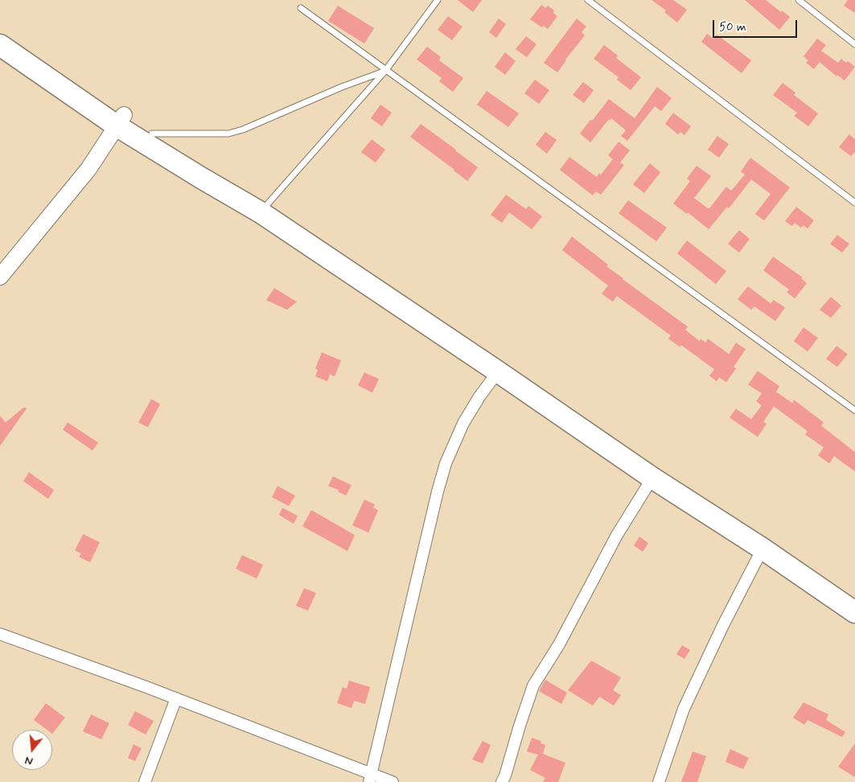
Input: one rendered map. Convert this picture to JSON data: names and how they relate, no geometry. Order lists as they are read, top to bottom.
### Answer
{
  "scale_bar": "50 m",
  "north": "bottom"
}
